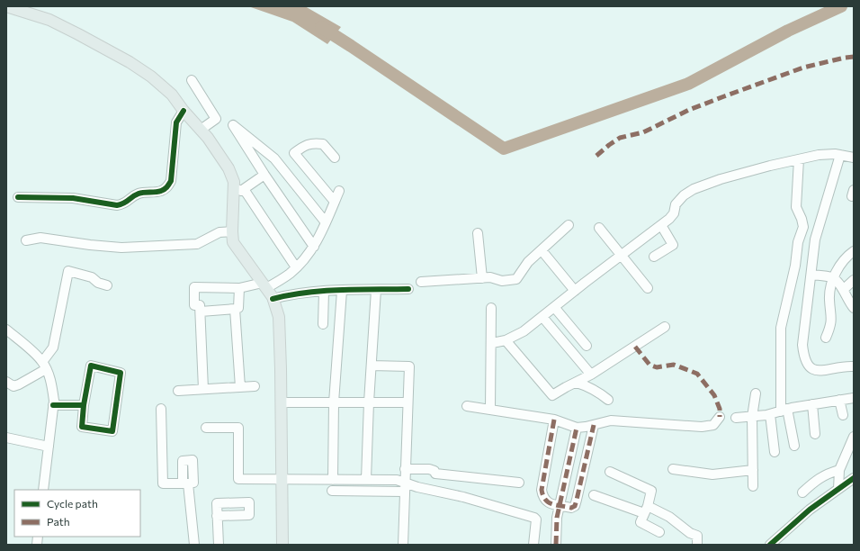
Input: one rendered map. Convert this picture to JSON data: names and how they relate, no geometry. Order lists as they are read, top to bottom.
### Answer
{
  "legend": ["Cycle path", "Path"]
}
